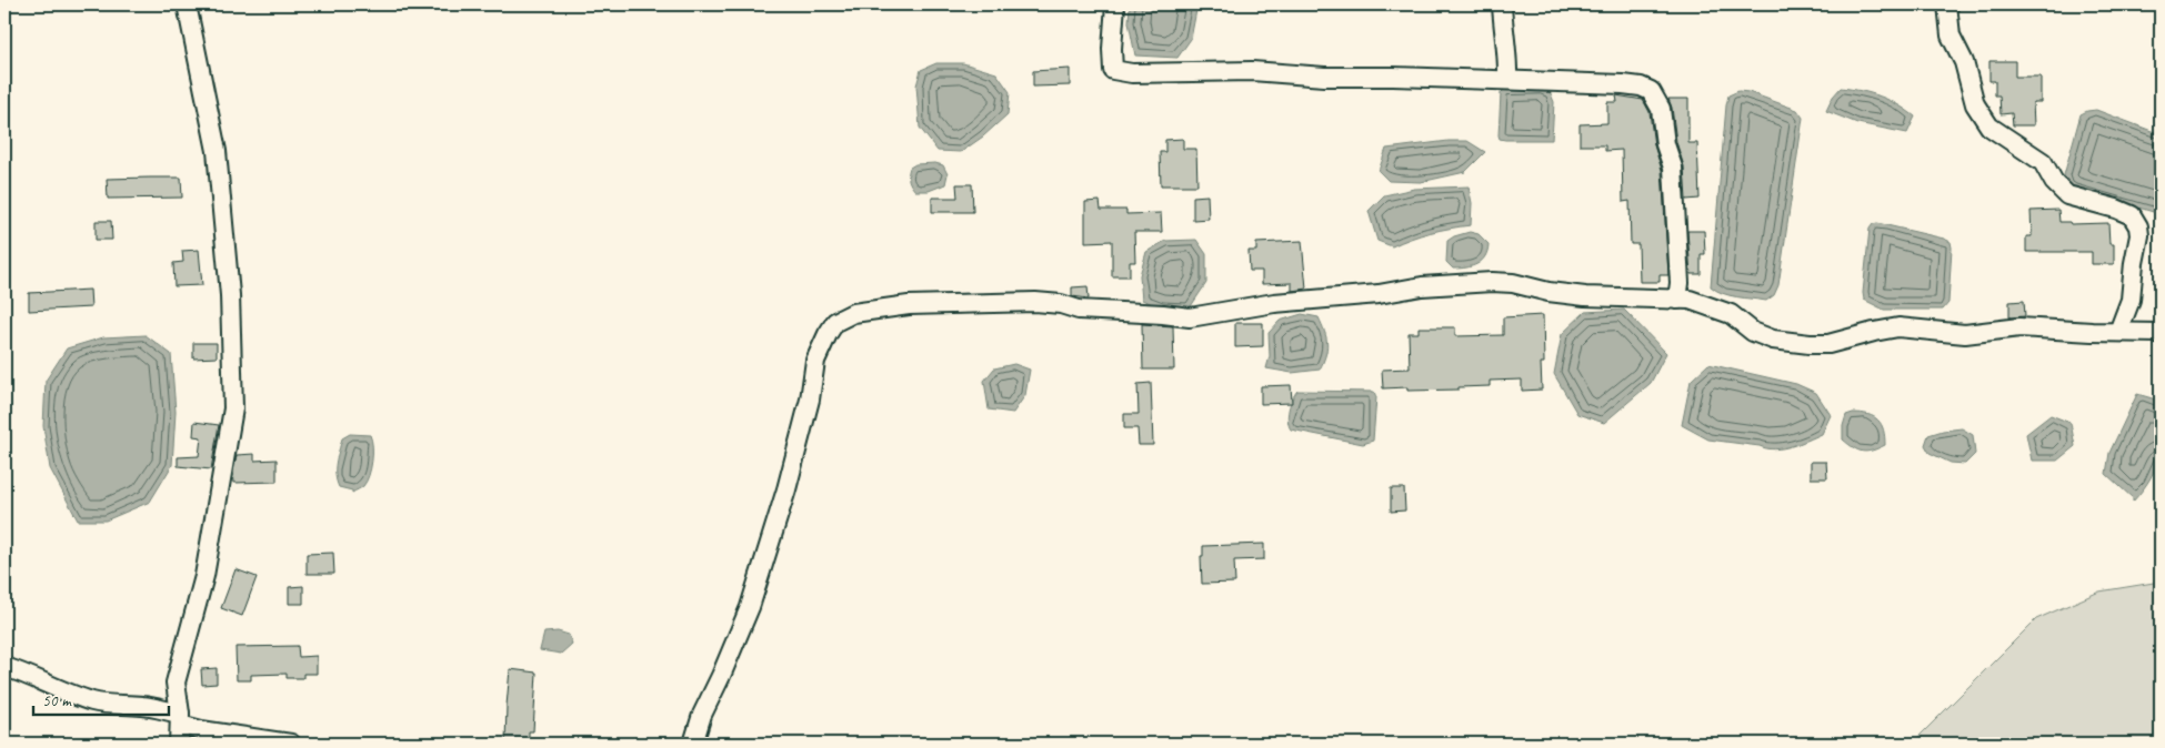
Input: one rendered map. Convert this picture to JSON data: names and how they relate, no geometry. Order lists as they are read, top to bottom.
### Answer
{
  "scale_bar": "50 m"
}
